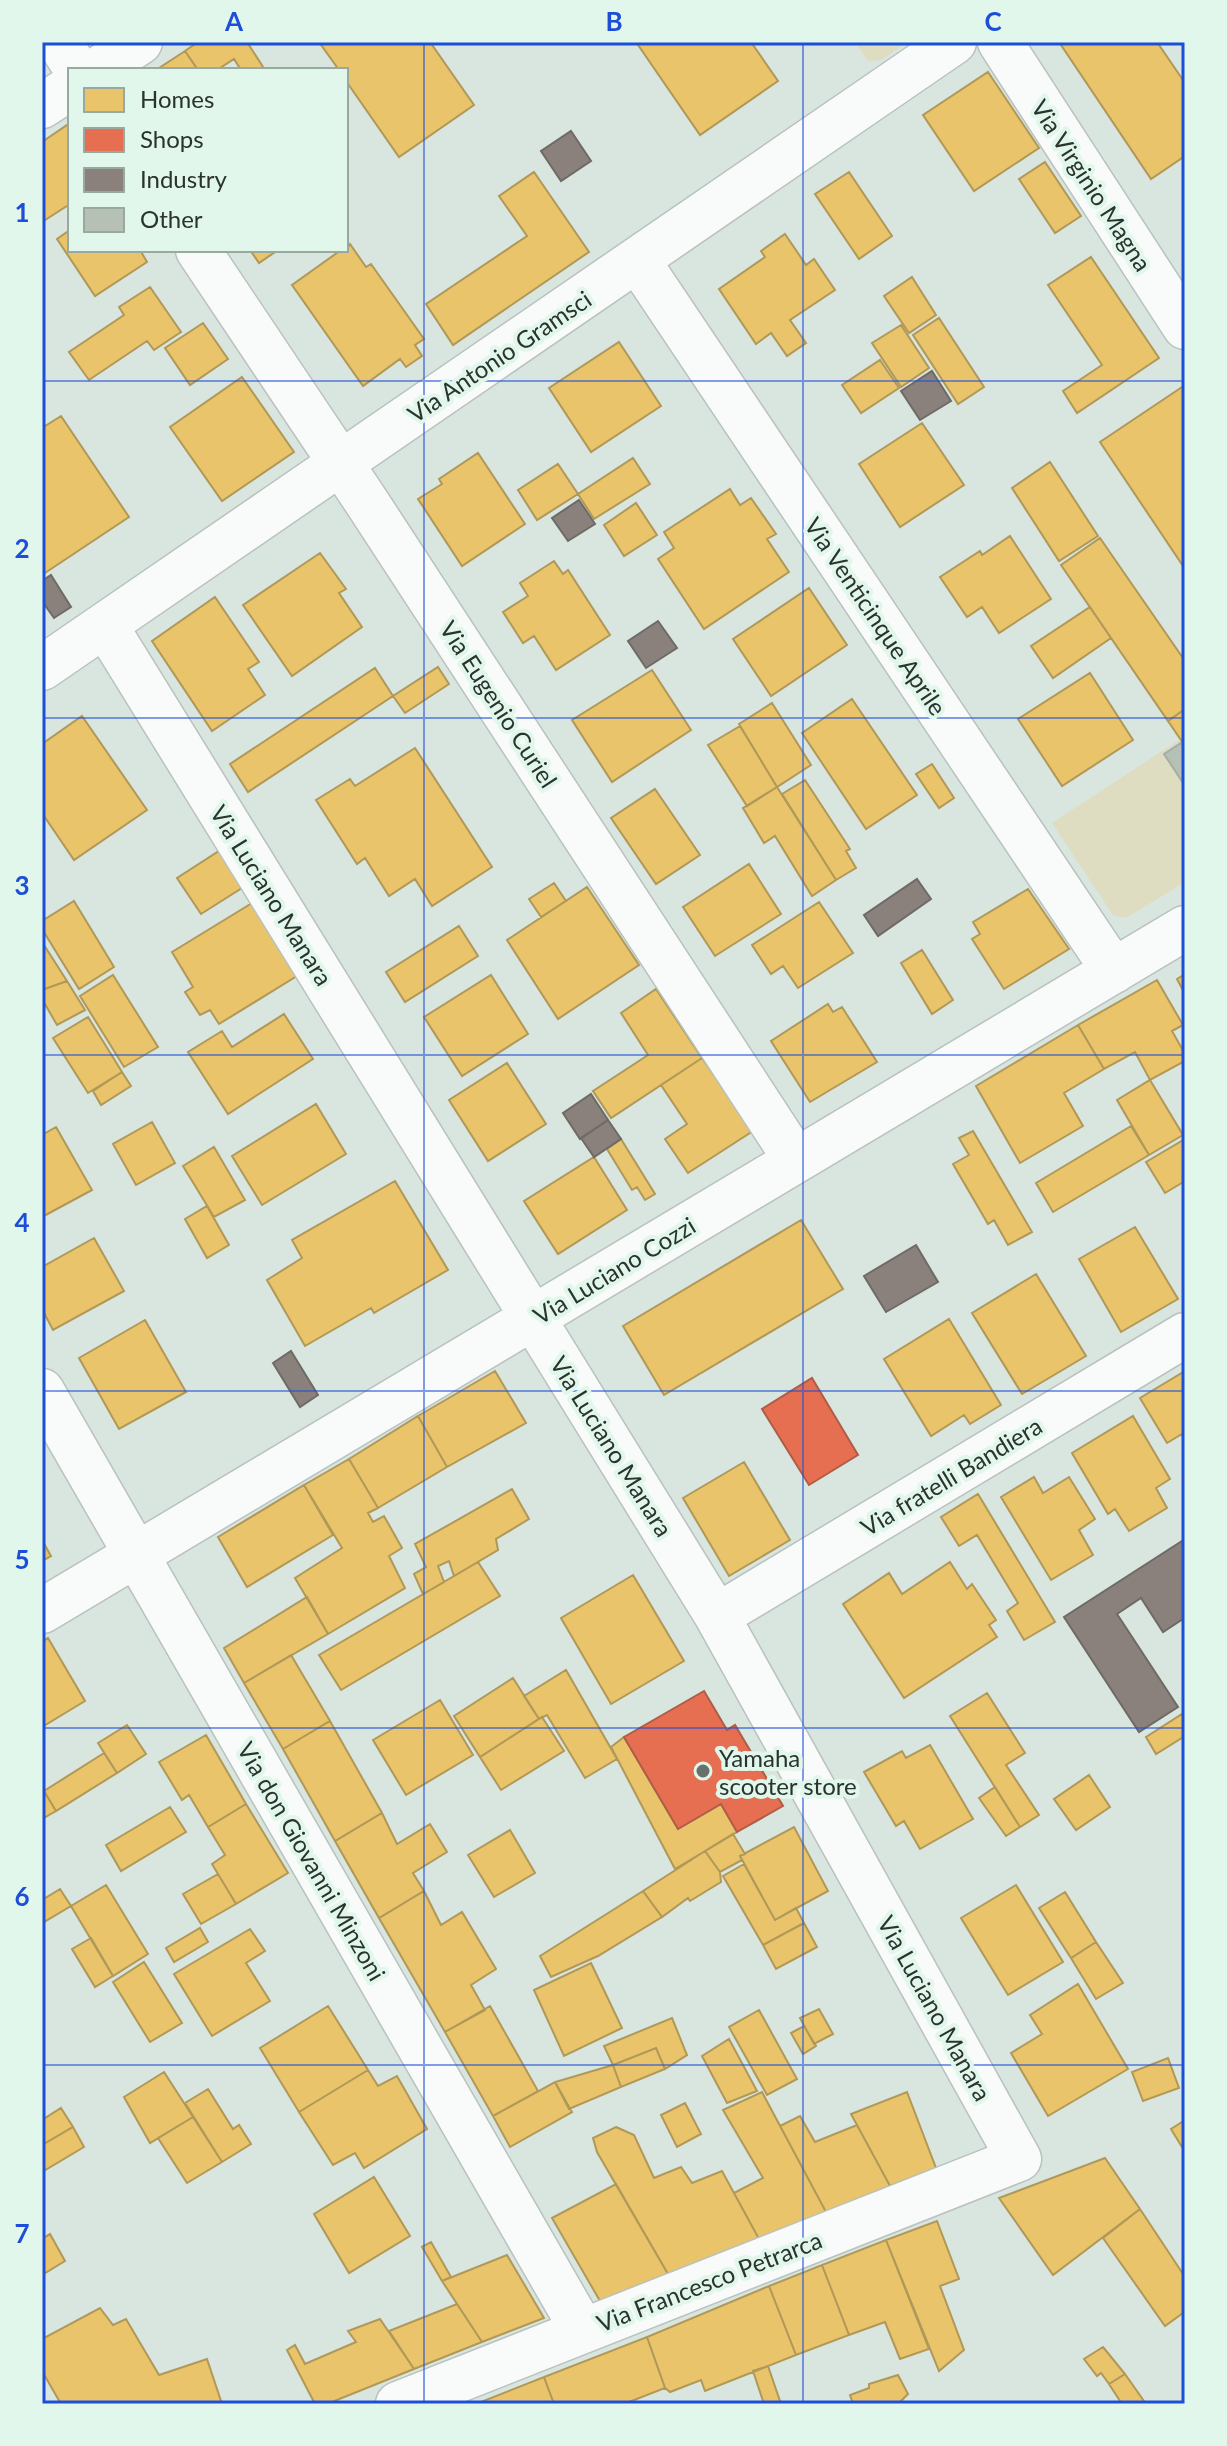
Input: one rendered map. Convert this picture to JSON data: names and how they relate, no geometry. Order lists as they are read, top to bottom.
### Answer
{
  "streets": {
    "street": [
      "Via Virginio Magna",
      "Via Antonio Gramsci",
      "Via Venticinque Aprile",
      "Via Eugenio Curiel",
      "Via Luciano Manara",
      "Via Luciano Cozzi",
      "Via fratelli Bandiera",
      "Via don Giovanni Minzoni",
      "Via Francesco Petrarca"
    ]
  },
  "crossings": [
    ["Via Antonio Gramsci", "Via Venticinque Aprile"],
    ["Via Antonio Gramsci", "Via Eugenio Curiel"],
    ["Via Antonio Gramsci", "Via Luciano Manara"],
    ["Via Venticinque Aprile", "Via Luciano Cozzi"],
    ["Via Eugenio Curiel", "Via Luciano Cozzi"],
    ["Via Luciano Manara", "Via Luciano Cozzi"],
    ["Via Luciano Manara", "Via fratelli Bandiera"],
    ["Via Luciano Manara", "Via Francesco Petrarca"],
    ["Via Luciano Cozzi", "Via don Giovanni Minzoni"],
    ["Via don Giovanni Minzoni", "Via Francesco Petrarca"]
  ],
  "places": ["Yamaha scooter store"],
  "legend": [
    "Homes",
    "Shops",
    "Industry",
    "Other"
  ],
  "grid": {
    "columns": ["A", "B", "C"],
    "rows": [
      "1",
      "2",
      "3",
      "4",
      "5",
      "6",
      "7"
    ]
  }
}
